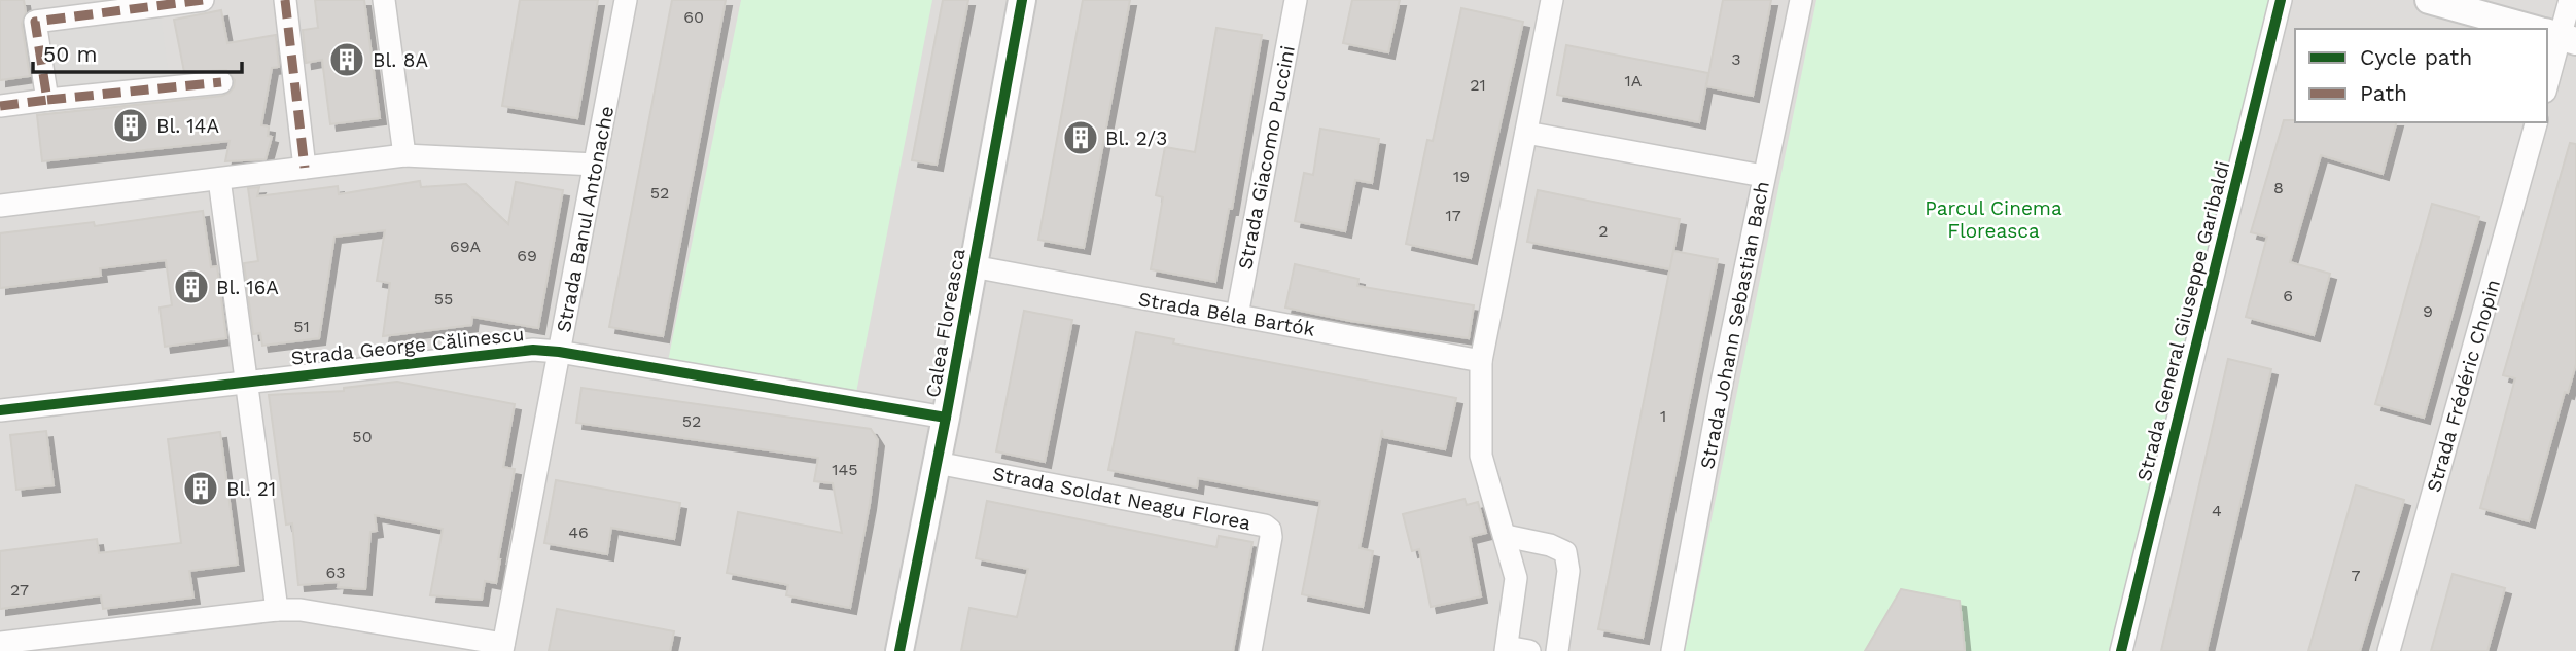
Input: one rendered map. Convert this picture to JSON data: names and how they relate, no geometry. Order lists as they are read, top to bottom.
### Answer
{
  "streets": {
    "street": [
      "Strada Giacomo Puccini",
      "Strada Banul Antonache",
      "Strada Béla Bartók",
      "Strada General Giuseppe Garibaldi",
      "Calea Floreasca",
      "Strada Johann Sebastian Bach",
      "Strada George Călinescu",
      "Strada Frédéric Chopin",
      "Strada Soldat Neagu Florea"
    ]
  },
  "crossings": [
    ["Strada Giacomo Puccini", "Strada Béla Bartók"],
    ["Strada Banul Antonache", "Strada George Călinescu"],
    ["Strada Béla Bartók", "Calea Floreasca"],
    ["Calea Floreasca", "Strada George Călinescu"],
    ["Calea Floreasca", "Strada Soldat Neagu Florea"]
  ],
  "parks": ["Parcul Cinema Floreasca"],
  "places": {
    "building": [
      "Bl. 8A",
      "Bl. 14A",
      "Bl. 2/3",
      "Bl. 16A",
      "Bl. 21"
    ]
  },
  "house_numbers": [
    "60",
    "3",
    "1A",
    "21",
    "19",
    "8",
    "52",
    "17",
    "2",
    "69A",
    "69",
    "6",
    "55",
    "9",
    "51",
    "1",
    "52",
    "50",
    "145",
    "4",
    "46",
    "63",
    "7",
    "27"
  ],
  "legend": ["Cycle path", "Path"],
  "scale_bar": "50 m"
}
